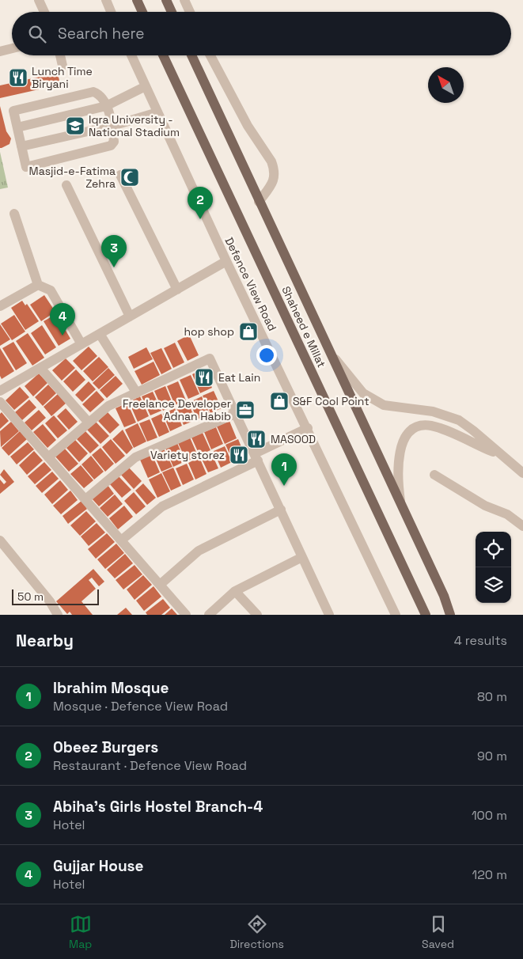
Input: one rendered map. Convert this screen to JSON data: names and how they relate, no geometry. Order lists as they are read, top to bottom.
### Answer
{
  "streets": {
    "main road": ["Shaheed e Millat"],
    "street": ["Defence View Road"]
  },
  "places": {
    "restaurant": [
      "Lunch Time Biryani",
      "Eat Lain",
      "MASOOD",
      "Variety storez"
    ],
    "school or university": ["Iqra University - National Stadium"],
    "mosque": ["Masjid-e-Fatima Zehra"],
    "shop": ["hop shop", "S&F Cool Point"],
    "office": ["Freelance Developer Adnan Habib"]
  },
  "scale_bar": "50 m",
  "north": "top left",
  "page": {
    "search": "Search here",
    "pins": [
      "2",
      "3",
      "4",
      "1"
    ],
    "scale": "50 m",
    "heading": ["Nearby", "4 results"],
    "list": [
      {
        "mark": "1",
        "name": "Ibrahim Mosque",
        "note": "Mosque · Defence View Road",
        "value": "80 m"
      },
      {
        "mark": "2",
        "name": "Obeez Burgers",
        "note": "Restaurant · Defence View Road",
        "value": "90 m"
      },
      {
        "mark": "3",
        "name": "Abiha's Girls Hostel Branch-4",
        "note": "Hotel",
        "value": "100 m"
      },
      {
        "mark": "4",
        "name": "Gujjar House",
        "note": "Hotel",
        "value": "120 m"
      }
    ],
    "nav": ["Map", "Directions", "Saved"]
  }
}
